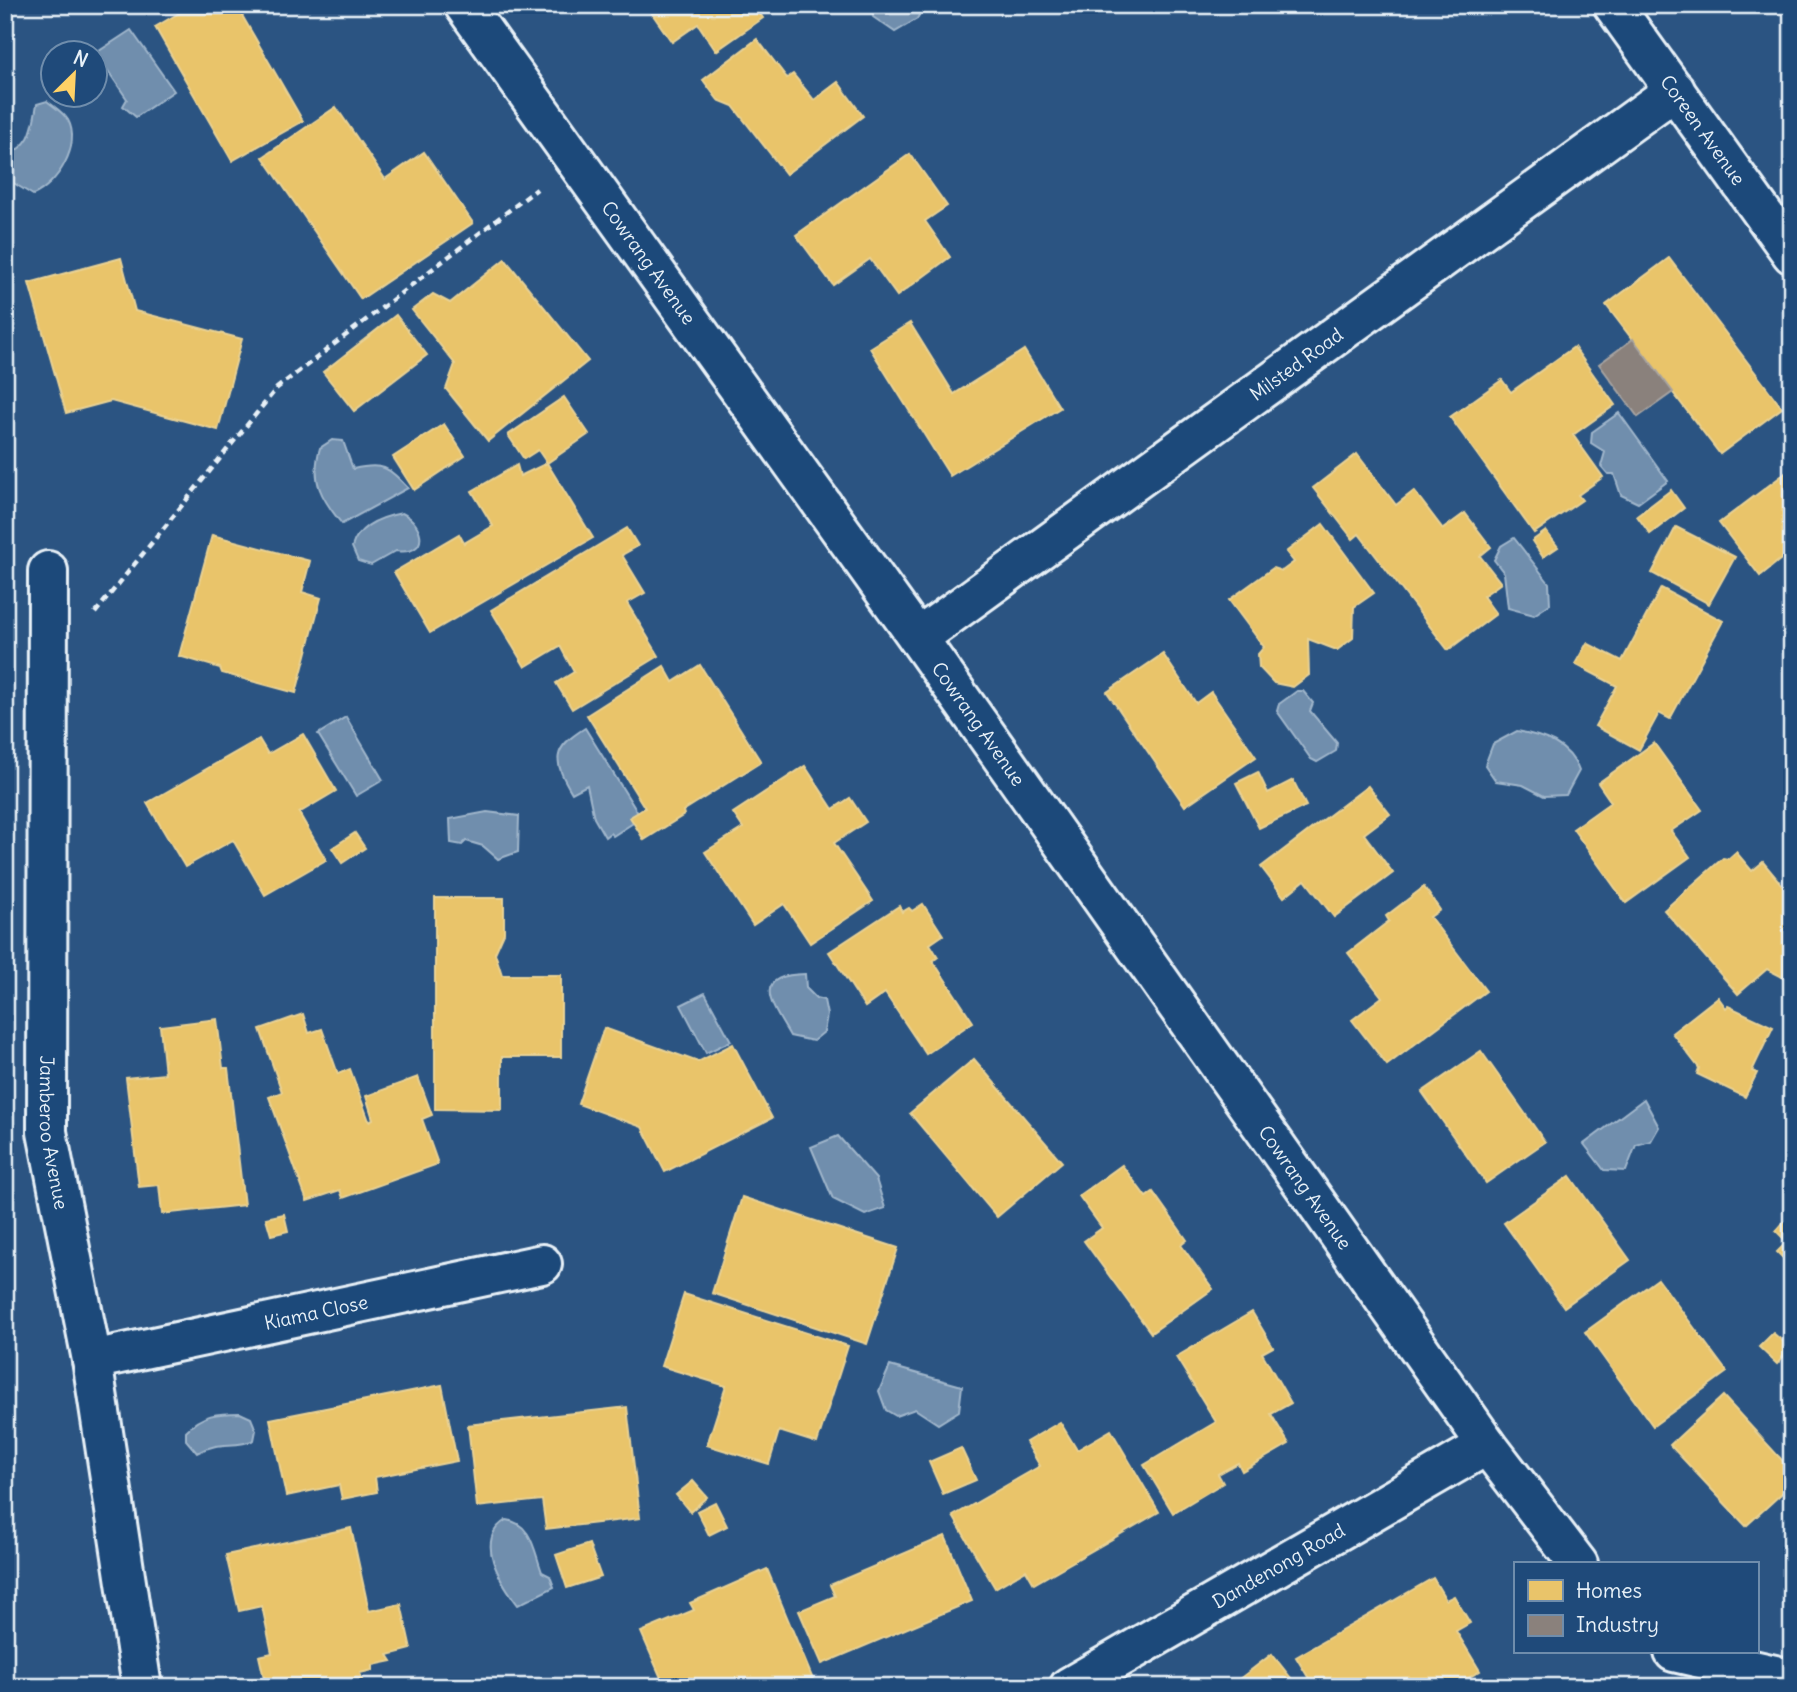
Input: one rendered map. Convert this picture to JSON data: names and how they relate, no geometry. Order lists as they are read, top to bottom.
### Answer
{
  "streets": {
    "street": [
      "Coreen Avenue",
      "Cowrang Avenue",
      "Milsted Road",
      "Jamberoo Avenue",
      "Kiama Close",
      "Dandenong Road"
    ]
  },
  "crossings": [
    ["Coreen Avenue", "Milsted Road"],
    ["Cowrang Avenue", "Milsted Road"],
    ["Cowrang Avenue", "Dandenong Road"],
    ["Jamberoo Avenue", "Kiama Close"]
  ],
  "legend": ["Homes", "Industry"],
  "north": "top right"
}
